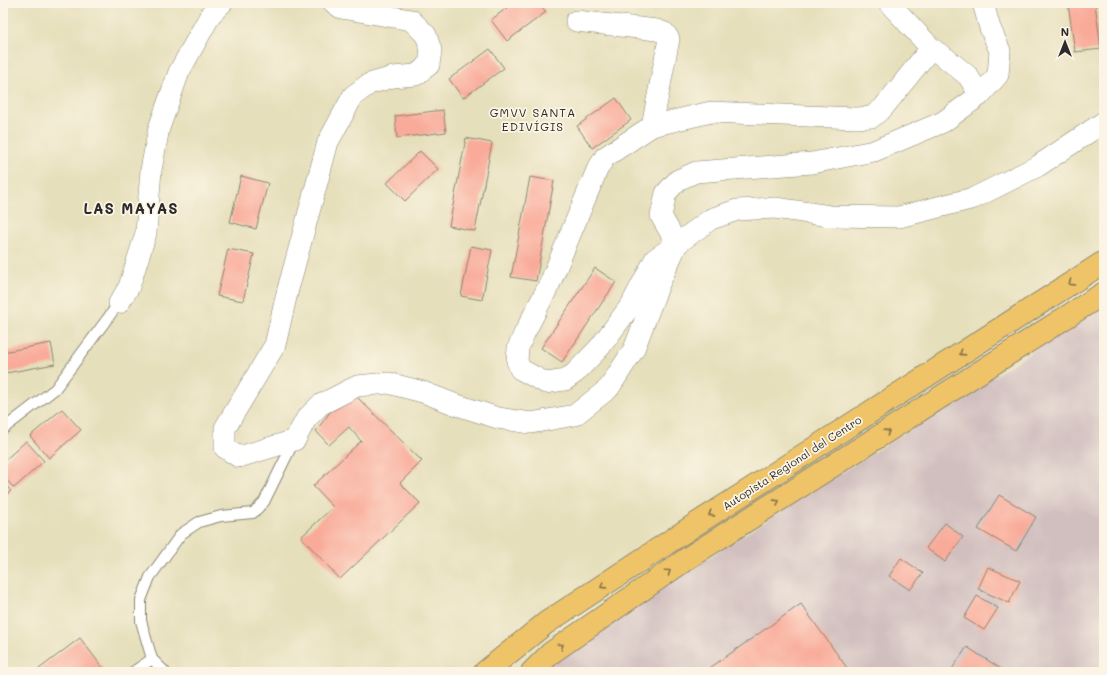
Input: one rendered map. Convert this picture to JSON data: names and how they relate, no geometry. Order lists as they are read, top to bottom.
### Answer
{
  "streets": {
    "highway": ["Autopista Regional del Centro"]
  },
  "districts": ["GMVV SANTA EDIVÍGIS", "LAS MAYAS"],
  "north": "top"
}
